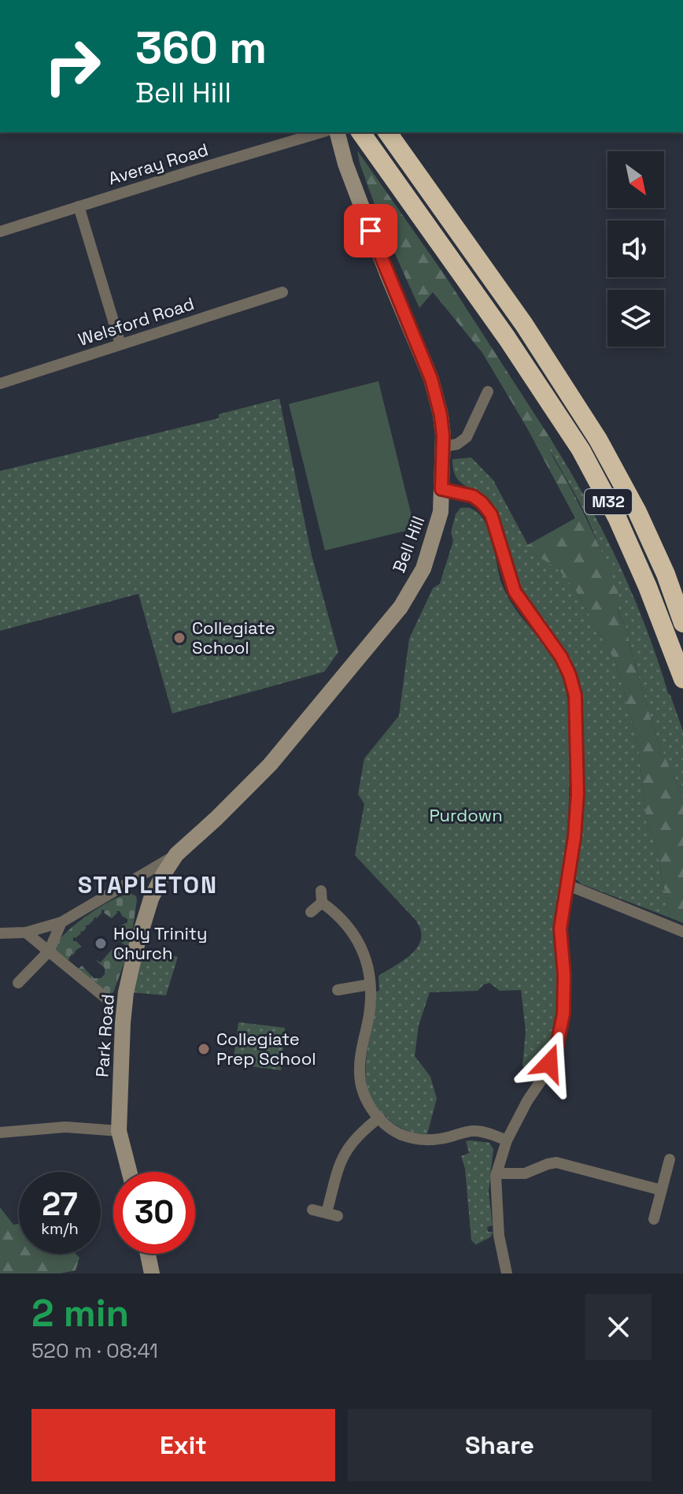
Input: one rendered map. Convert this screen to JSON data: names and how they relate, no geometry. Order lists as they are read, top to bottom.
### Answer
{
  "streets": {
    "highway": ["M32"],
    "main road": ["Bell Hill", "Park Road"],
    "street": ["Averay Road", "Welsford Road"]
  },
  "crossings": [
    ["Bell Hill", "Park Road"]
  ],
  "districts": ["STAPLETON"],
  "parks": ["Purdown"],
  "places": ["Collegiate School", "Holy Trinity Church", "Collegiate Prep School"],
  "north": "bottom right",
  "page": {
    "turn": ["360 m", "Bell Hill"],
    "speed": "27 km/h",
    "limit": "30",
    "heading": ["2 min", "520 m · 08:41"],
    "buttons": ["Exit", "Share"]
  }
}
